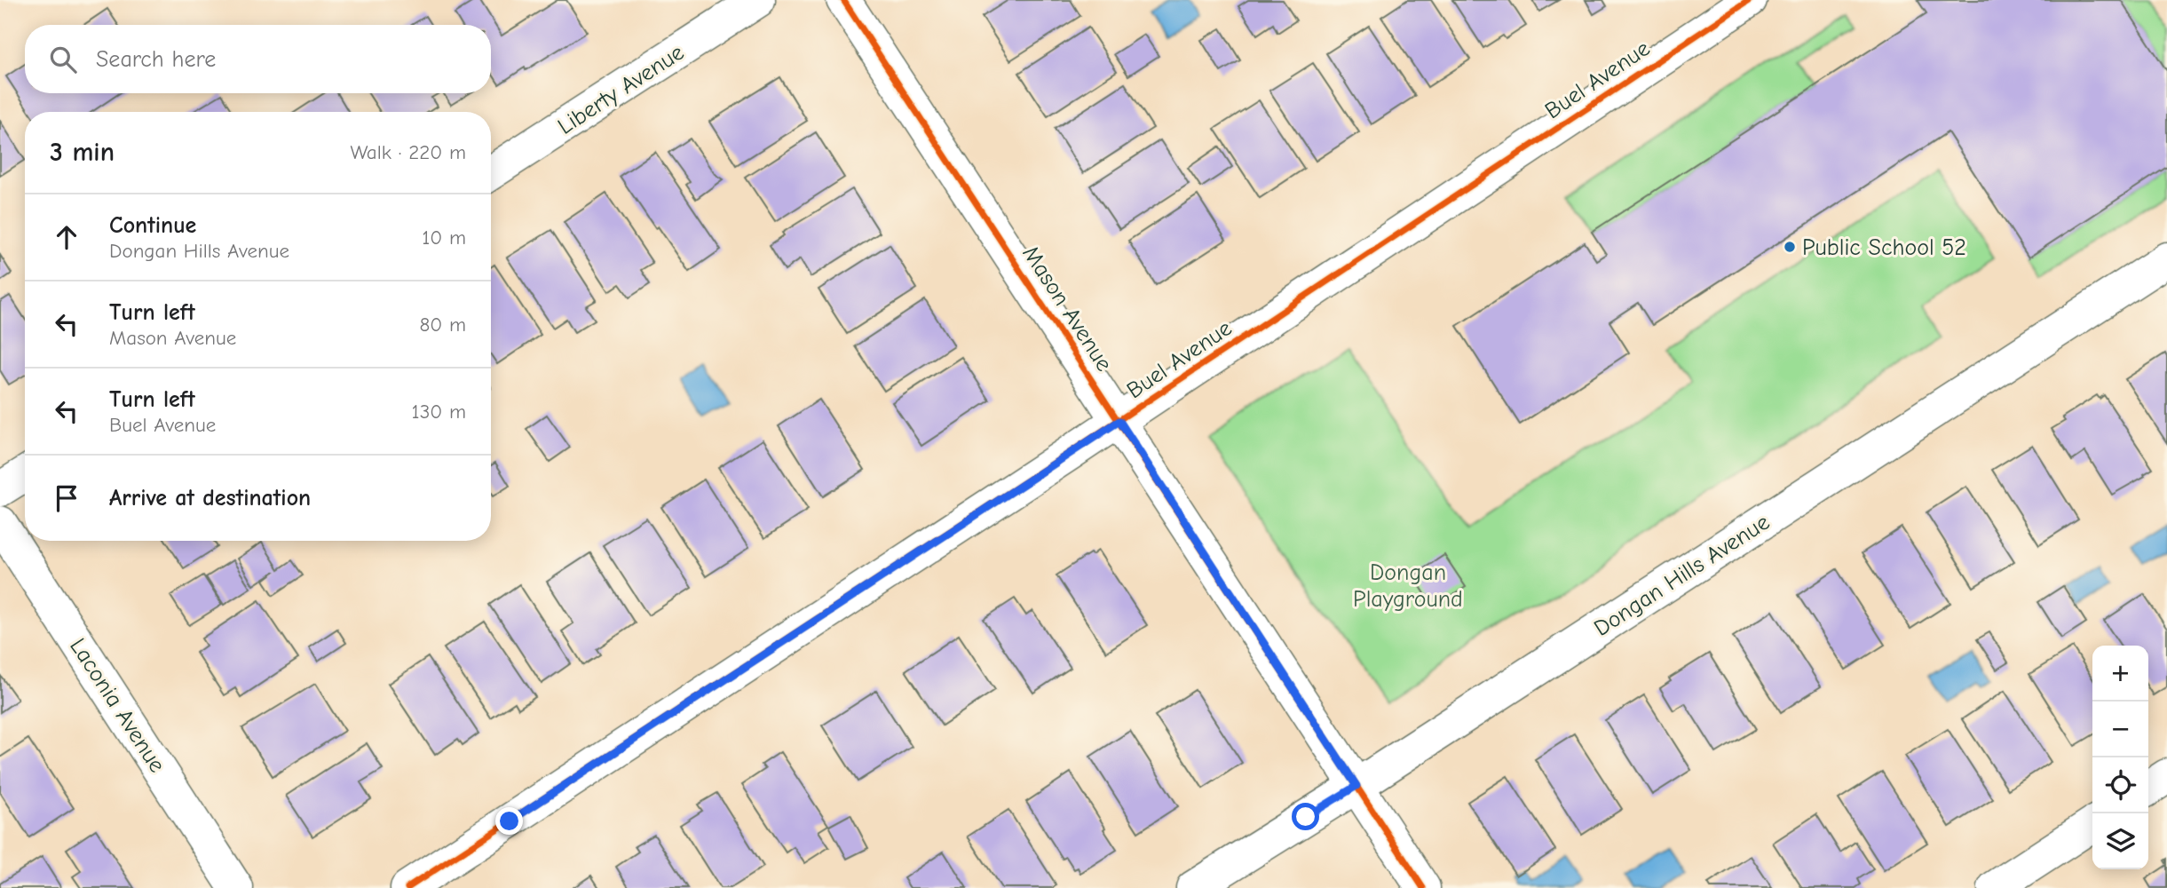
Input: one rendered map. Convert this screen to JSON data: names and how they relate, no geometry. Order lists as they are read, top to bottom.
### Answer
{
  "streets": {
    "street": [
      "Buel Avenue",
      "Liberty Avenue",
      "Mason Avenue",
      "Dongan Hills Avenue",
      "Laconia Avenue"
    ]
  },
  "crossings": [
    ["Buel Avenue", "Mason Avenue"],
    ["Mason Avenue", "Dongan Hills Avenue"]
  ],
  "parks": ["Dongan Playground"],
  "places": ["Public School 52"],
  "page": {
    "search": "Search here",
    "heading": ["3 min", "Walk · 220 m"],
    "list": [
      ["Continue", "Dongan Hills Avenue", "10 m"],
      ["Turn left", "Mason Avenue", "80 m"],
      ["Turn left", "Buel Avenue", "130 m"],
      "Arrive at destination"
    ],
    "map_buttons": ["+", "−"]
  }
}
